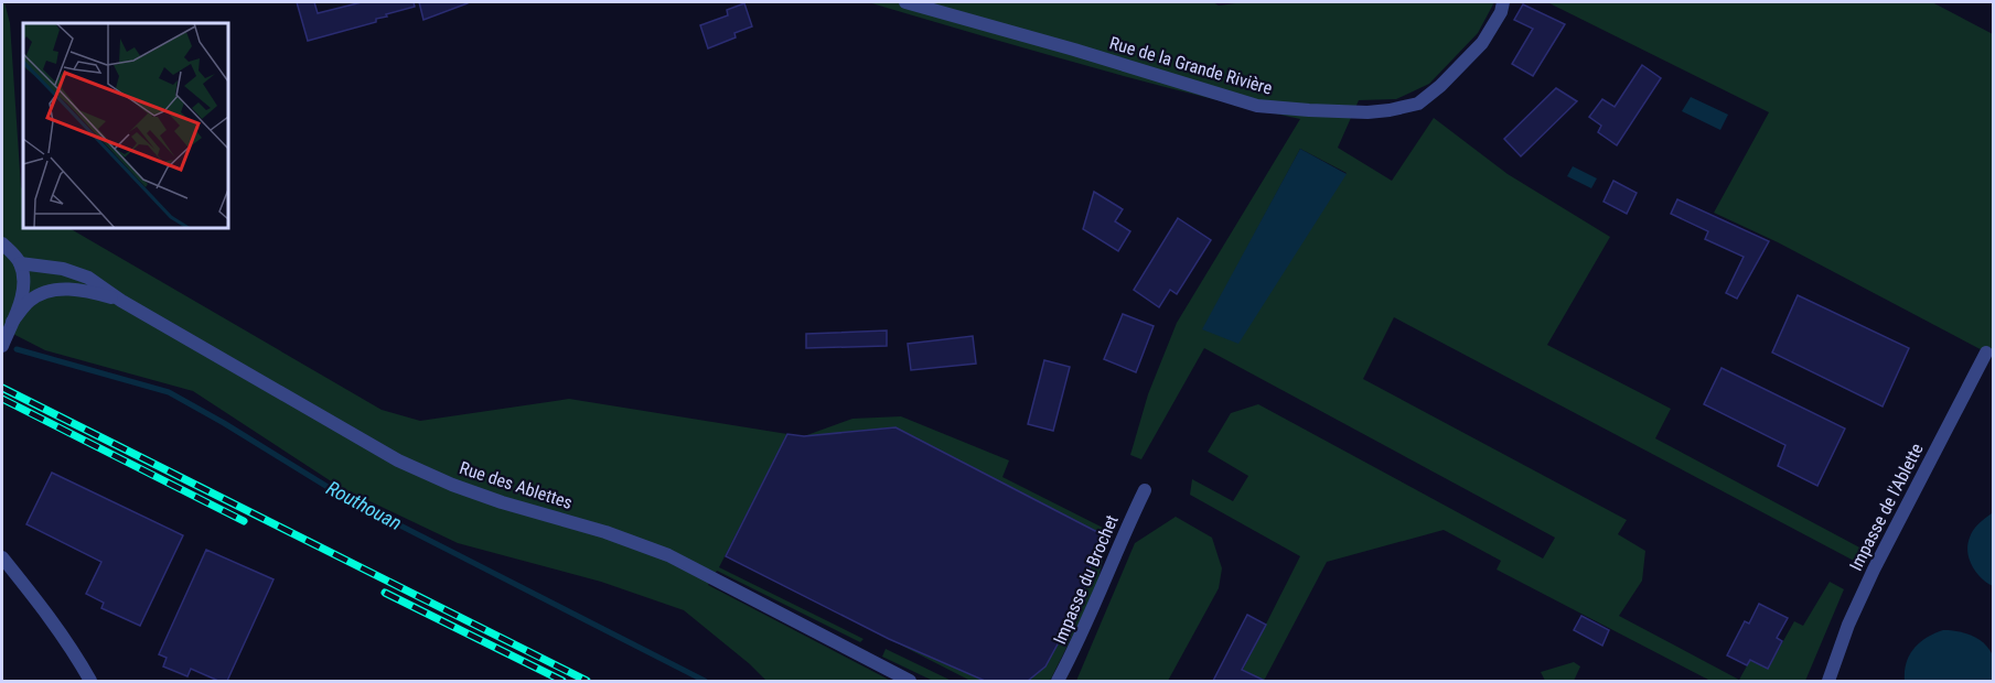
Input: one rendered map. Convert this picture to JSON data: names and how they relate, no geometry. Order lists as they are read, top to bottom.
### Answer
{
  "streets": {
    "street": [
      "Rue de la Grande Rivière",
      "Rue des Ablettes",
      "Impasse de l'Ablette",
      "Impasse du Brochet"
    ]
  },
  "water": ["Routhouan"]
}
